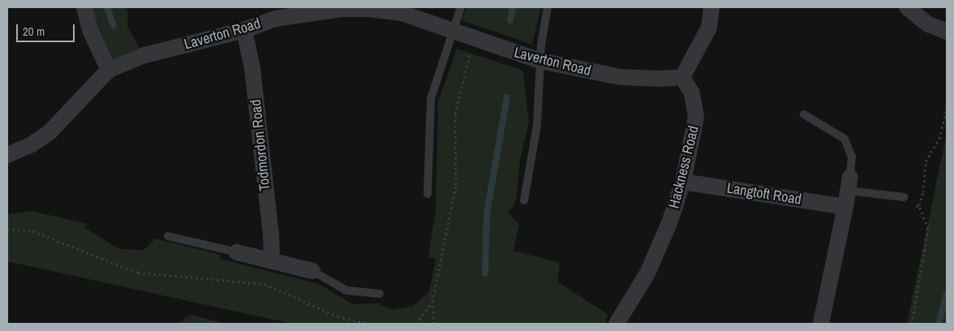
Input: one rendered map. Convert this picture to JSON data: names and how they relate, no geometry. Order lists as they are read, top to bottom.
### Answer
{
  "streets": {
    "street": [
      "Laverton Road",
      "Todmordon Road",
      "Hackness Road",
      "Langtoft Road"
    ]
  },
  "crossings": [
    ["Laverton Road", "Todmordon Road"],
    ["Laverton Road", "Hackness Road"],
    ["Hackness Road", "Langtoft Road"]
  ],
  "scale_bar": "20 m"
}
